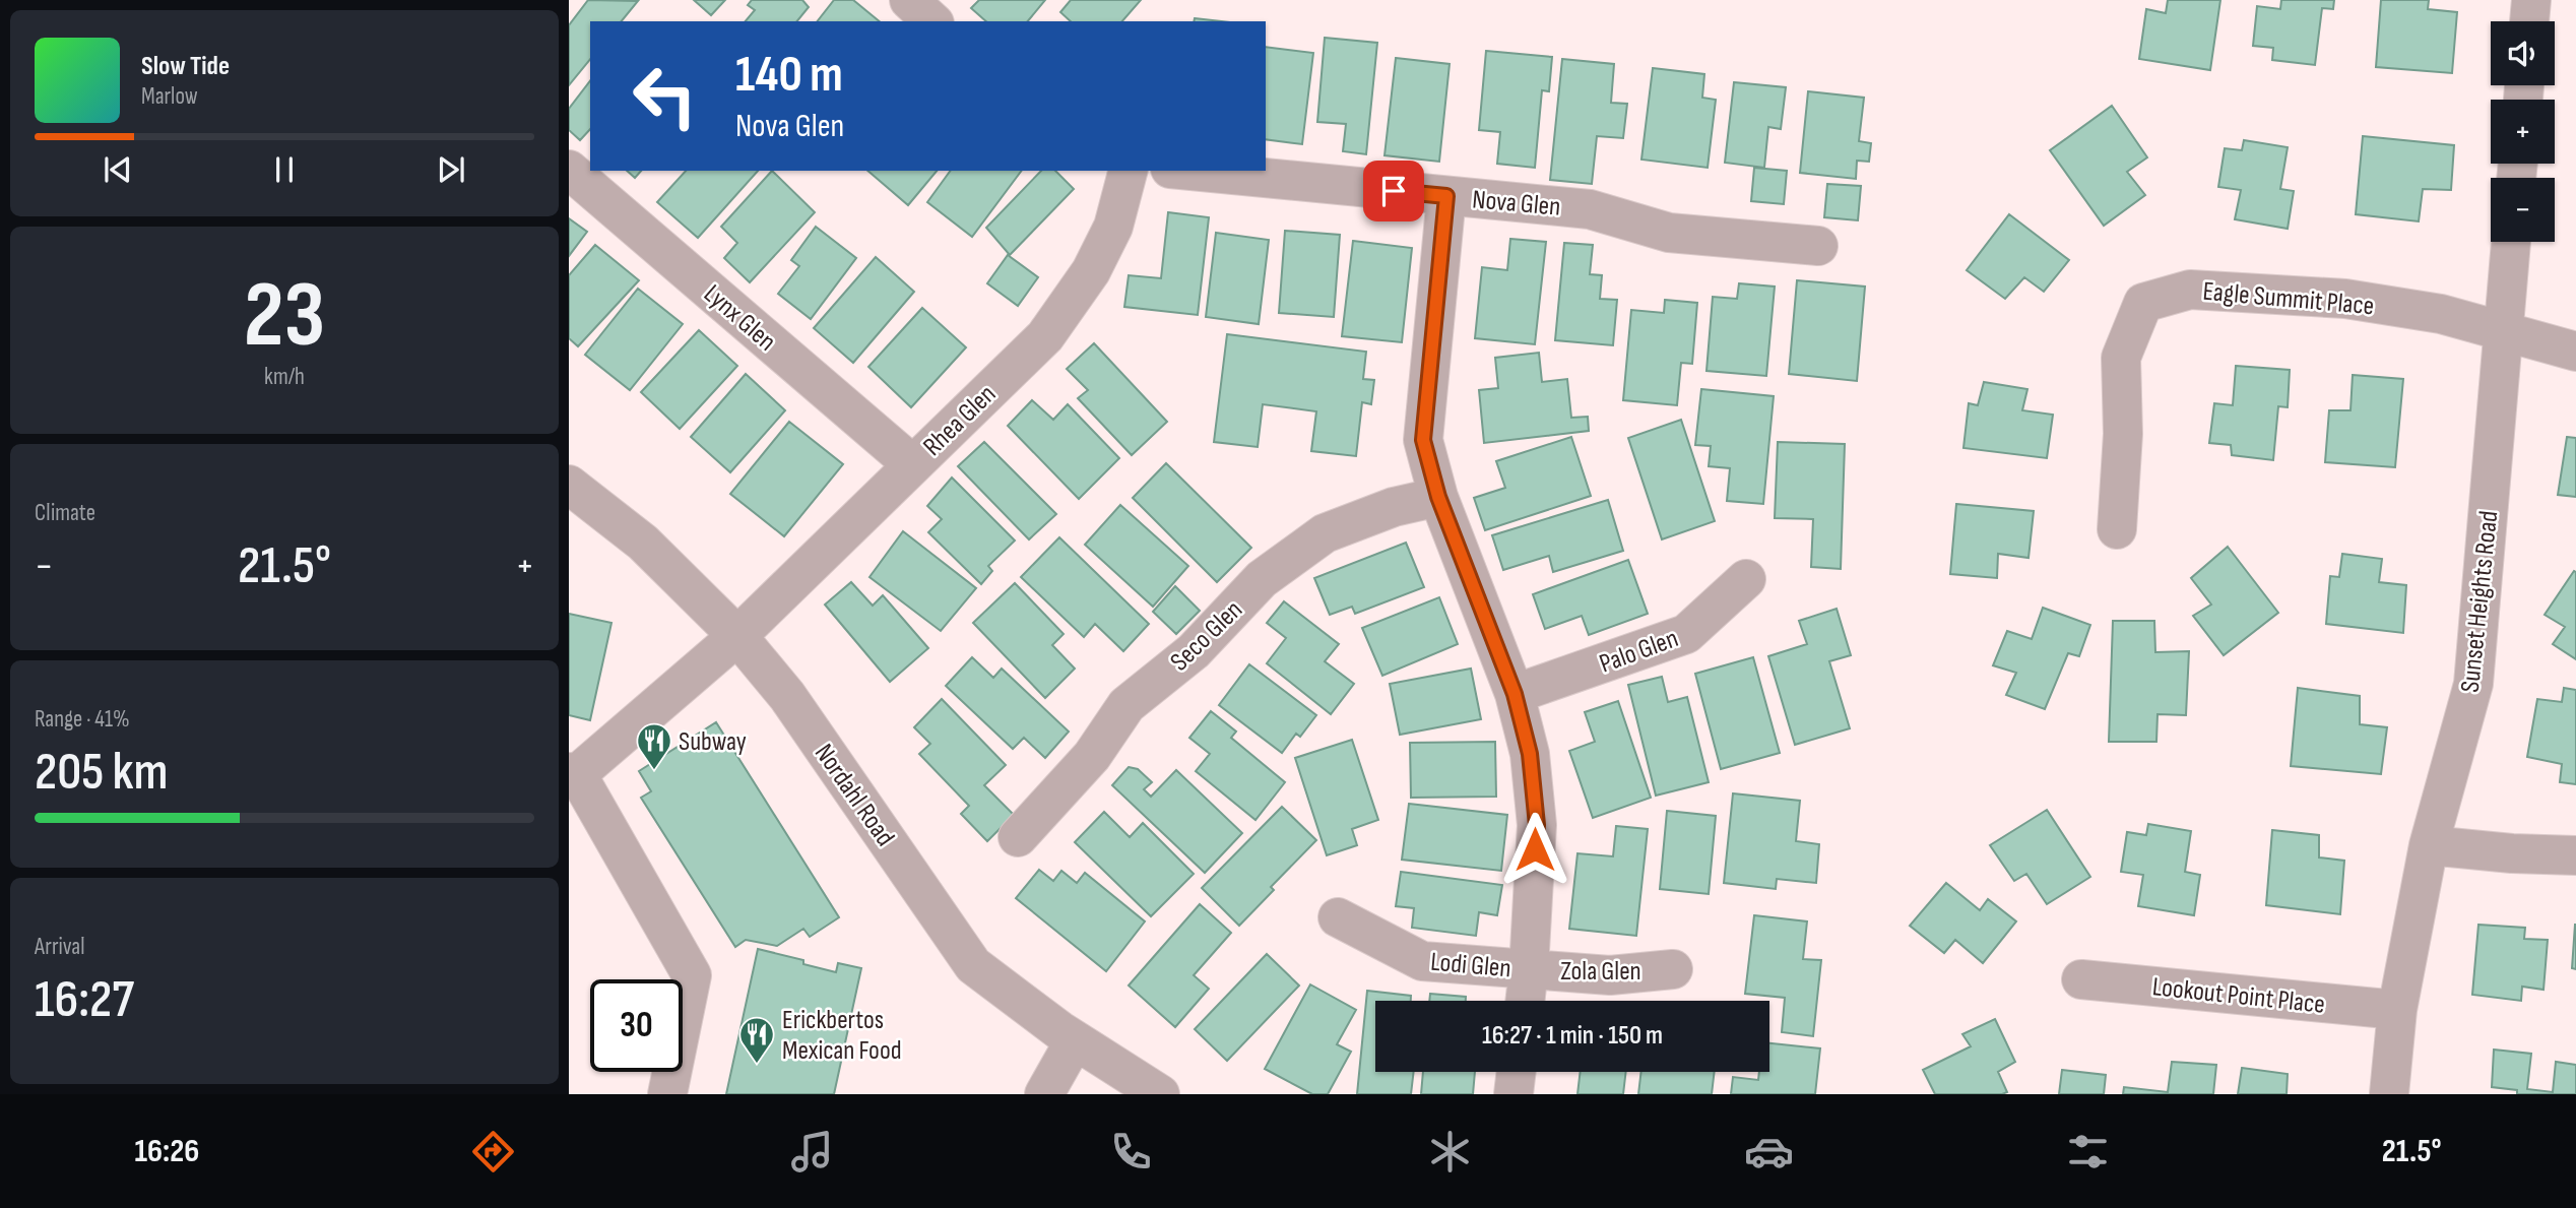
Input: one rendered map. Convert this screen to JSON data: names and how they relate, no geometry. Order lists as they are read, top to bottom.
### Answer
{
  "streets": {
    "street": [
      "Nova Glen",
      "Eagle Summit Place",
      "Lynx Glen",
      "Rhea Glen",
      "Sunset Heights Road",
      "Seco Glen",
      "Palo Glen",
      "Nordahl Road",
      "Lodi Glen",
      "Zola Glen",
      "Lookout Point Place"
    ]
  },
  "crossings": [
    ["Eagle Summit Place", "Sunset Heights Road"],
    ["Lynx Glen", "Rhea Glen"],
    ["Rhea Glen", "Nordahl Road"],
    ["Sunset Heights Road", "Lookout Point Place"],
    ["Lodi Glen", "Zola Glen"]
  ],
  "places": {
    "restaurant": ["Subway", "Erickbertos Mexican Food"]
  },
  "page": {
    "map_buttons": ["+", "−"],
    "turn": ["140 m", "Nova Glen"],
    "song": ["Slow Tide", "Marlow"],
    "tile": [
      ["23", "km/h"],
      "Climate",
      ["Range · 41%", "205 km"],
      ["Arrival", "16:27"]
    ],
    "heat": ["−", "21.5°", "+"],
    "limit": "30",
    "trip": "16:27 · 1 min · 150 m",
    "tabs": ["16:26", "21.5°"]
  }
}
